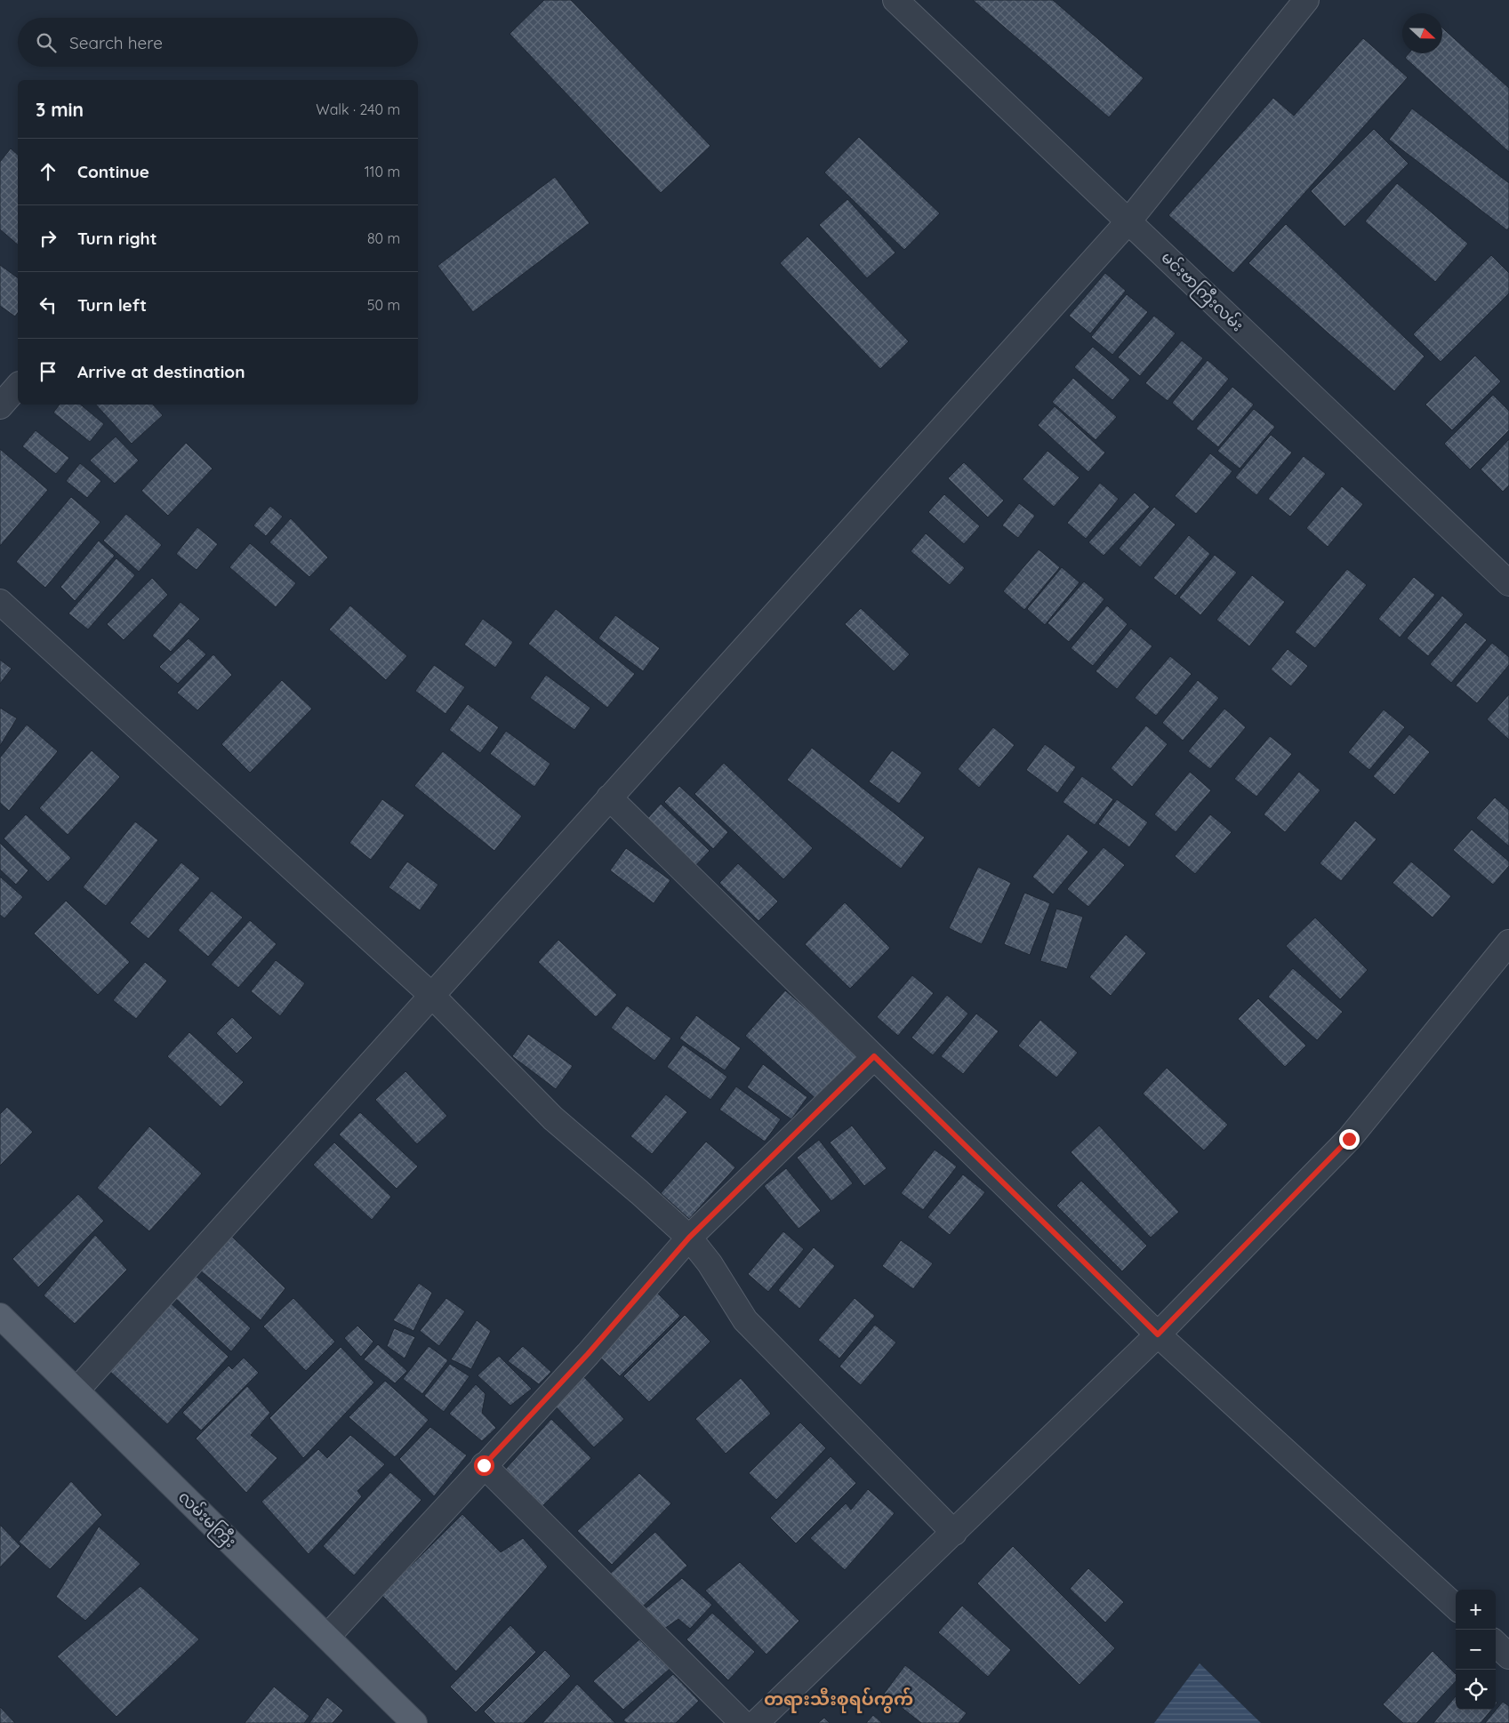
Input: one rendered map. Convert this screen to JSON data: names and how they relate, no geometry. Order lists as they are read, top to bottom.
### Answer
{
  "streets": {
    "main road": ["လမ်းမကြီး"],
    "street": ["မင်းဗာကြီးလမ်း"]
  },
  "districts": ["တရားသီးစုရပ်ကွက်"],
  "north": "right",
  "page": {
    "search": "Search here",
    "heading": ["3 min", "Walk · 240 m"],
    "list": [
      ["Continue", "110 m"],
      ["Turn right", "80 m"],
      ["Turn left", "50 m"],
      "Arrive at destination"
    ],
    "map_buttons": ["+", "−"]
  }
}
